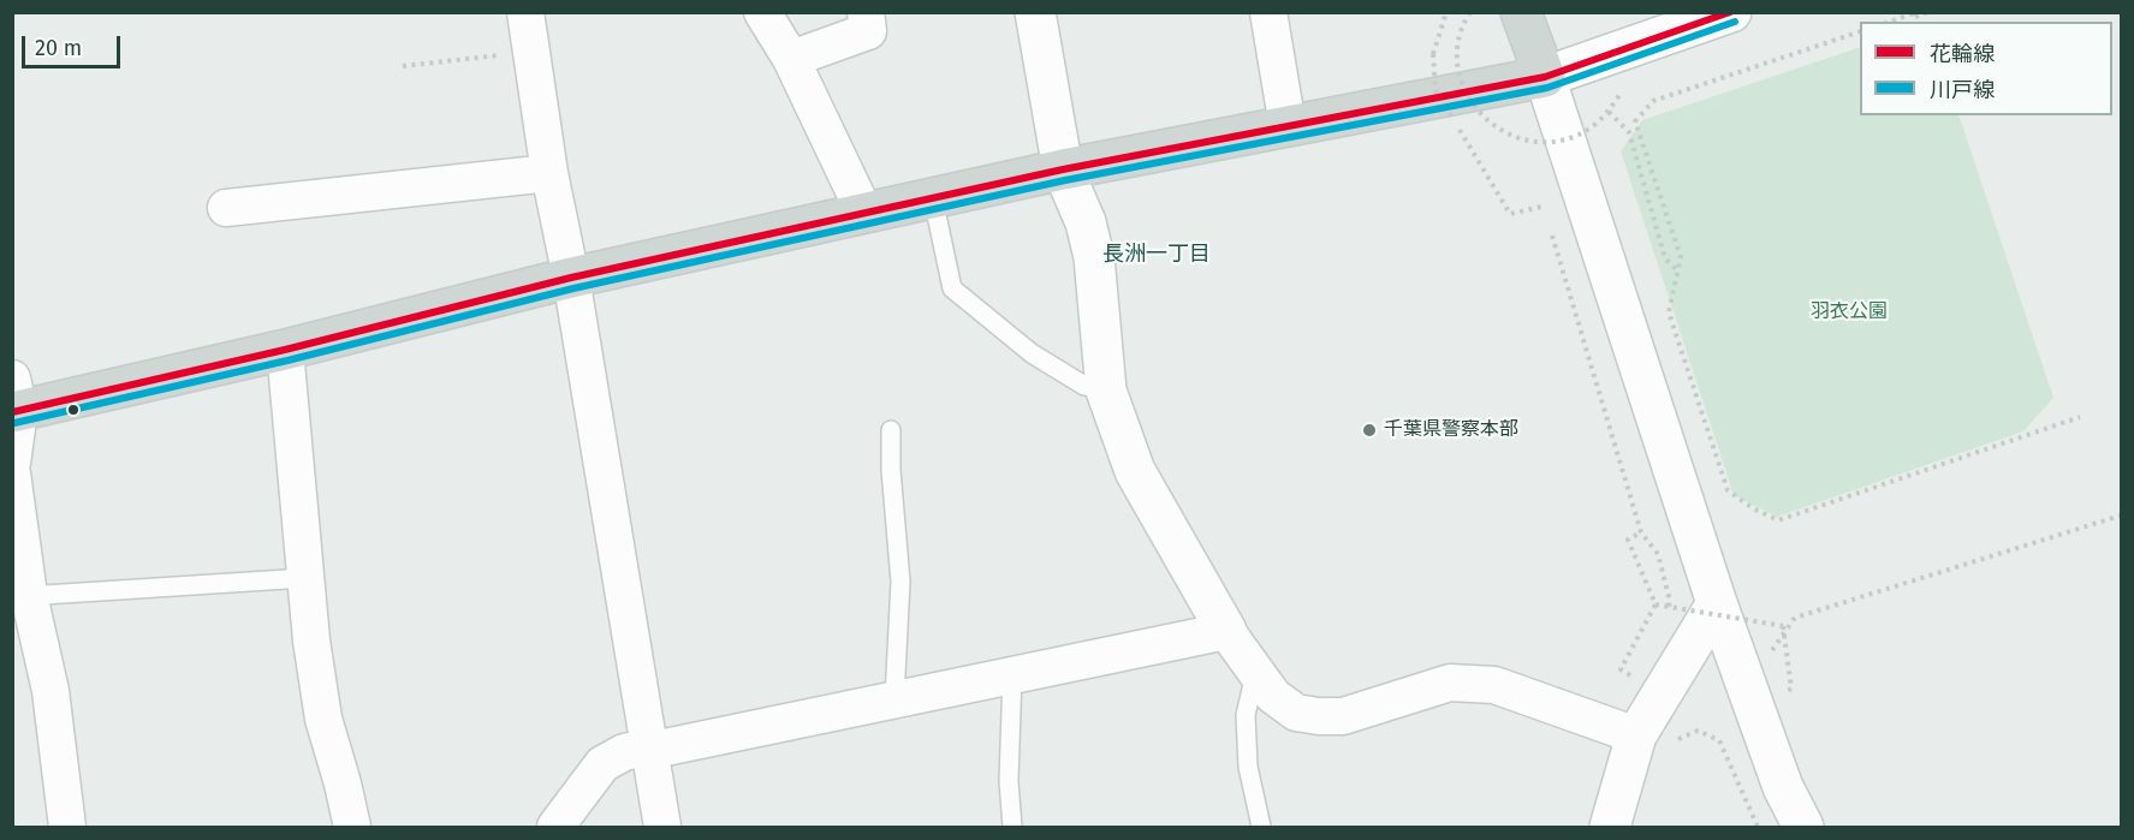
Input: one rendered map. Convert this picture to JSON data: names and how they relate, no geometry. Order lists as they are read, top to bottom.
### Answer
{
  "districts": ["長洲一丁目"],
  "parks": ["羽衣公園"],
  "places": ["千葉県警察本部"],
  "lines": ["transit line 花輪線", "transit line 川戸線"],
  "legend": ["花輪線", "川戸線"],
  "scale_bar": "20 m"
}
